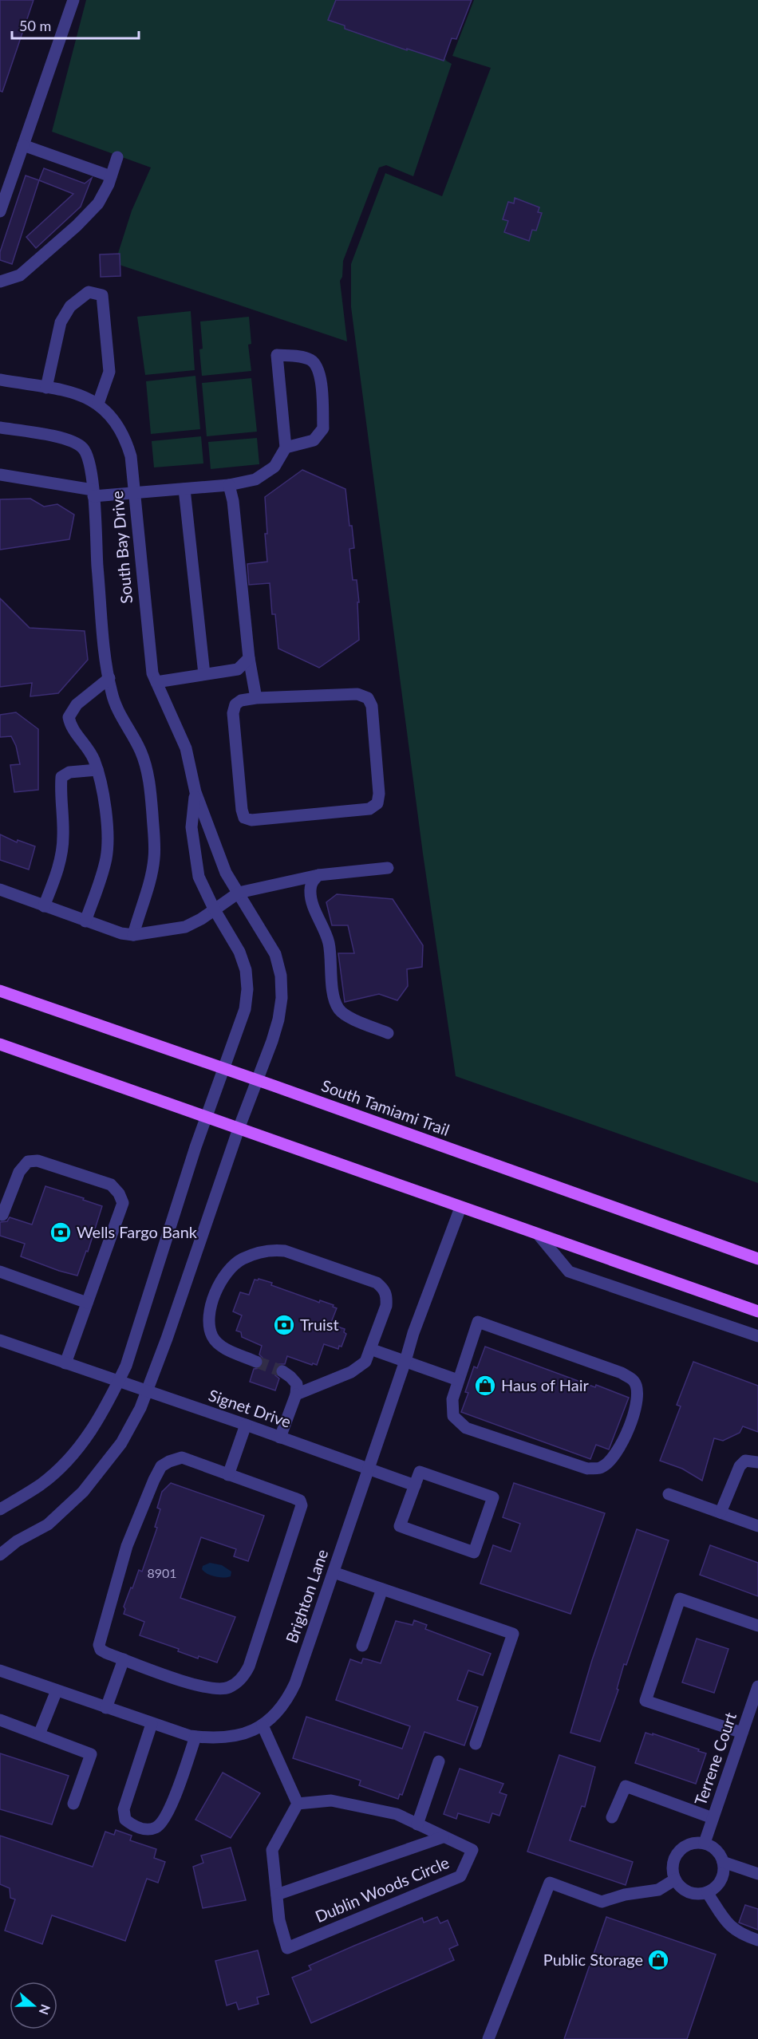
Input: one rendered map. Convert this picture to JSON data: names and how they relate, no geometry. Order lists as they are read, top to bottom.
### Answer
{
  "streets": {
    "main road": ["South Tamiami Trail"],
    "street": [
      "South Bay Drive",
      "Signet Drive",
      "Brighton Lane",
      "Terrene Court",
      "Dublin Woods Circle"
    ]
  },
  "crossings": [
    ["South Bay Drive", "South Tamiami Trail"],
    ["South Bay Drive", "Signet Drive"],
    ["Signet Drive", "Brighton Lane"]
  ],
  "places": {
    "bank": ["Wells Fargo Bank", "Truist"],
    "shop": ["Haus of Hair", "Public Storage"]
  },
  "house_numbers": ["8901"],
  "scale_bar": "50 m",
  "north": "right"
}
